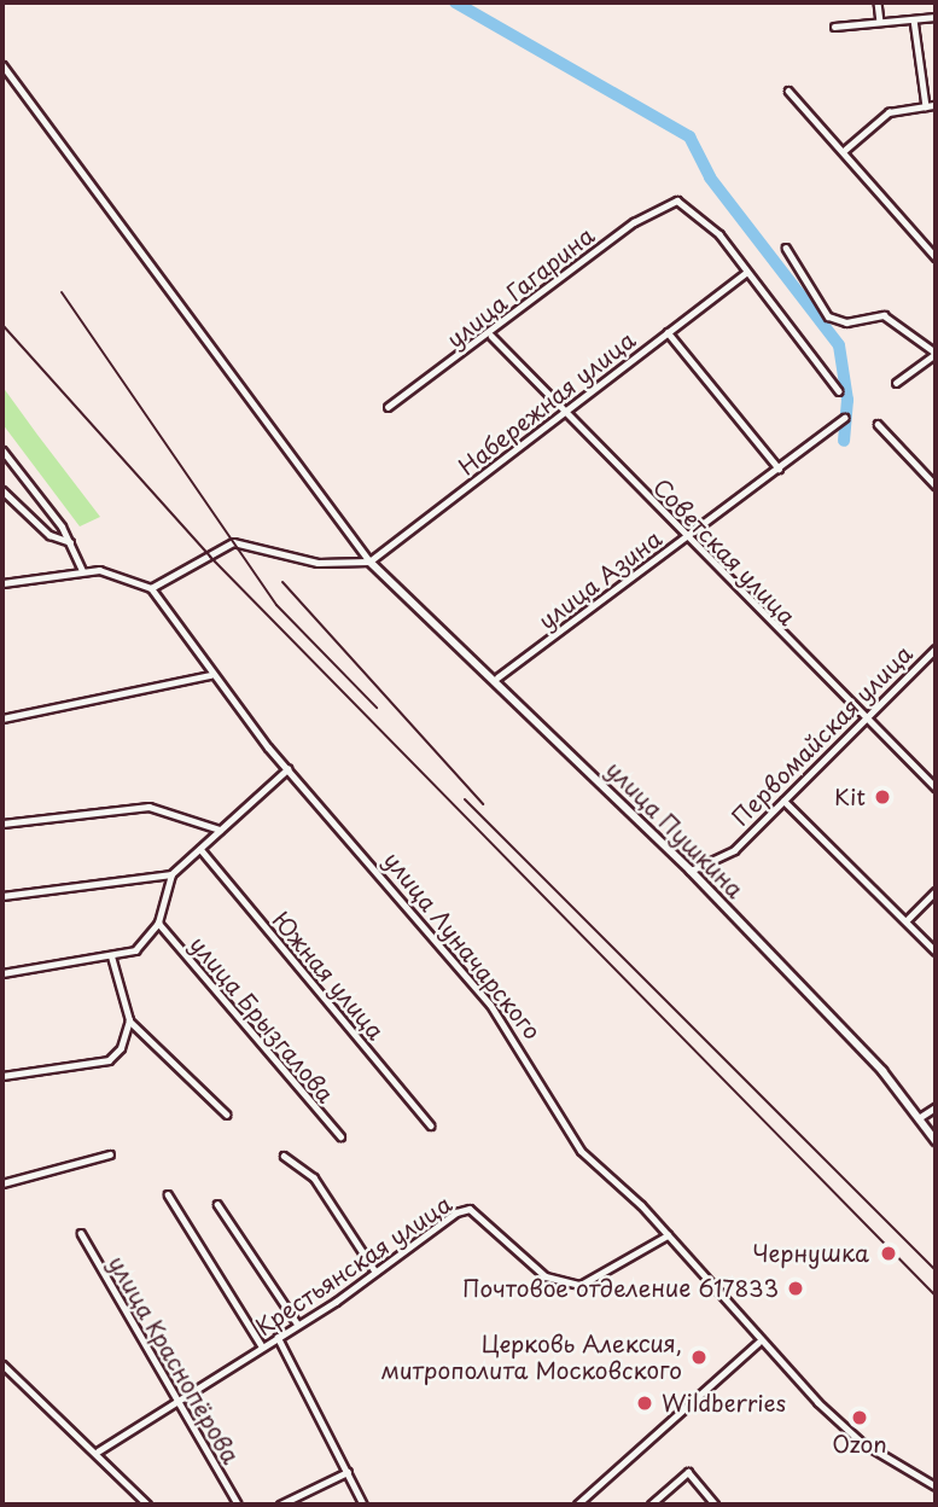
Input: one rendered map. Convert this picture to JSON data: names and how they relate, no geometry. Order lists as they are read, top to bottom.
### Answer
{
  "streets": {
    "main road": ["улица Пушкина"],
    "street": [
      "улица Гагарина",
      "Набережная улица",
      "Советская улица",
      "улица Азина",
      "Первомайская улица",
      "улица Луначарского",
      "Южная улица",
      "улица Брызгалова",
      "Крестьянская улица",
      "улица Краснопёрова"
    ]
  },
  "crossings": [
    ["улица Гагарина", "Набережная улица"],
    ["улица Гагарина", "Советская улица"],
    ["Набережная улица", "Советская улица"],
    ["Набережная улица", "улица Пушкина"],
    ["Советская улица", "улица Азина"],
    ["Советская улица", "Первомайская улица"],
    ["улица Азина", "улица Пушкина"],
    ["Первомайская улица", "улица Пушкина"],
    ["улица Луначарского", "Крестьянская улица"],
    ["Крестьянская улица", "улица Краснопёрова"]
  ],
  "places": [
    "Kit",
    "Чернушка",
    "Почтовое отделение 617833",
    "Церковь Алексия, митрополита Московского",
    "Wildberries",
    "Ozon"
  ]
}
